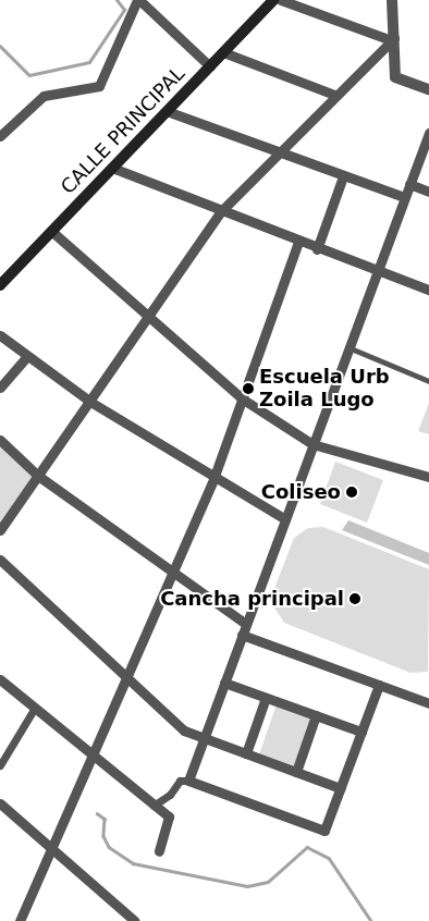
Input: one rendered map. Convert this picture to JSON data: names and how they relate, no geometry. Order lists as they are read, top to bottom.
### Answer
{
  "streets": {
    "main road": ["CALLE PRINCIPAL"]
  },
  "places": ["Escuela Urb Zoila Lugo", "Coliseo", "Cancha principal"]
}
